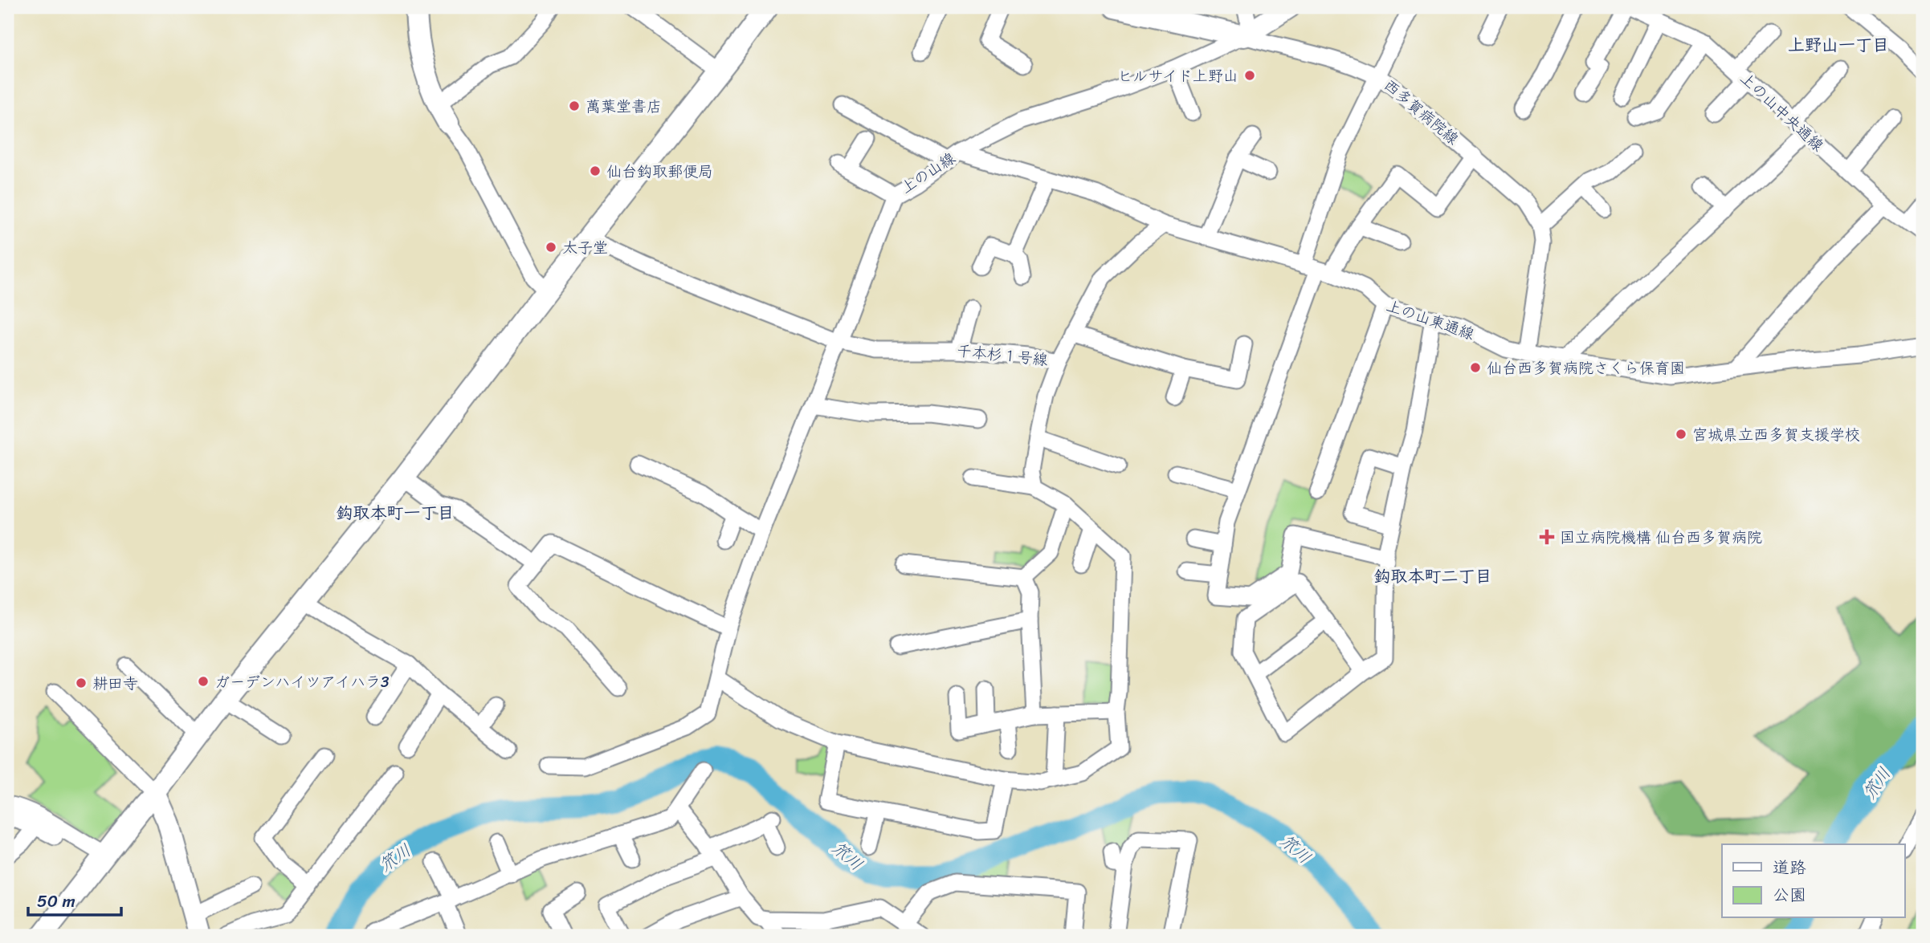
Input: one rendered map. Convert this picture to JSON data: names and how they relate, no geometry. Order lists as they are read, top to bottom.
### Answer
{
  "streets": {
    "street": [
      "西多賀病院線",
      "上の山中央通線",
      "上の山線",
      "上の山東通線",
      "千本杉１号線"
    ]
  },
  "crossings": [
    ["西多賀病院線", "上の山線"],
    ["上の山線", "上の山東通線"],
    ["上の山線", "千本杉１号線"],
    ["上の山東通線", "千本杉１号線"]
  ],
  "districts": ["上野山一丁目", "鈎取本町一丁目", "鈎取本町二丁目"],
  "water": ["笊川"],
  "places": {
    "other": [
      "ヒルサイド上野山",
      "萬葉堂書店",
      "仙台鈎取郵便局",
      "太子堂",
      "仙台西多賀病院さくら保育園",
      "宮城県立西多賀支援学校",
      "ガーデンハイツアイハラ3",
      "耕田寺"
    ],
    "health": ["国立病院機構 仙台西多賀病院"]
  },
  "legend": ["道路", "公園"],
  "scale_bar": "50 m"
}
